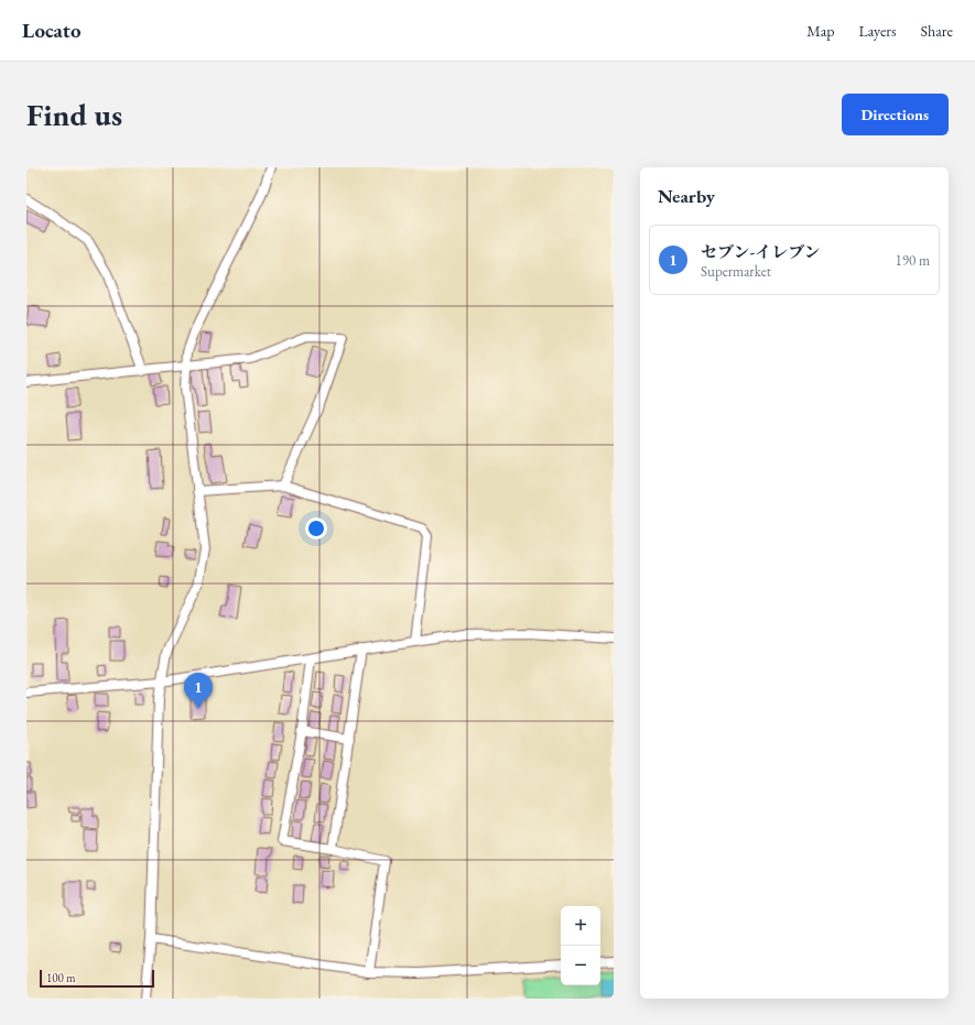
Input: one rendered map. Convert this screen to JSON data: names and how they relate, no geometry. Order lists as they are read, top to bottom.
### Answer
{
  "scale_bar": "100 m",
  "page": {
    "header": "Locato",
    "nav": ["Map", "Layers", "Share"],
    "buttons": "Directions",
    "title": "Find us",
    "heading": "Nearby",
    "list": [
      {
        "mark": "1",
        "name": "セブン-イレブン",
        "note": "Supermarket",
        "value": "190 m"
      }
    ],
    "pins": "1",
    "map_buttons": ["+", "−"],
    "scale": "100 m"
  }
}
